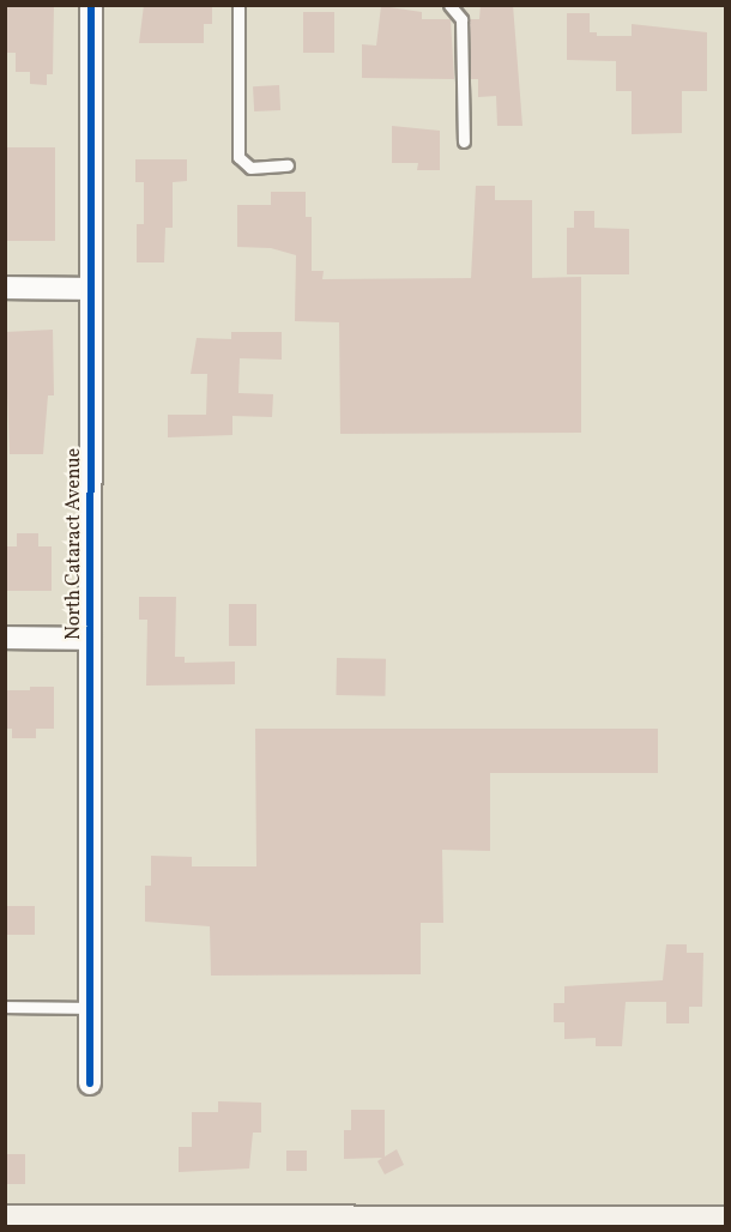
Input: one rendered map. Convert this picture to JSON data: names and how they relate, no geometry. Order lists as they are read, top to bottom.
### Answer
{
  "streets": {
    "street": ["North Cataract Avenue"]
  }
}
